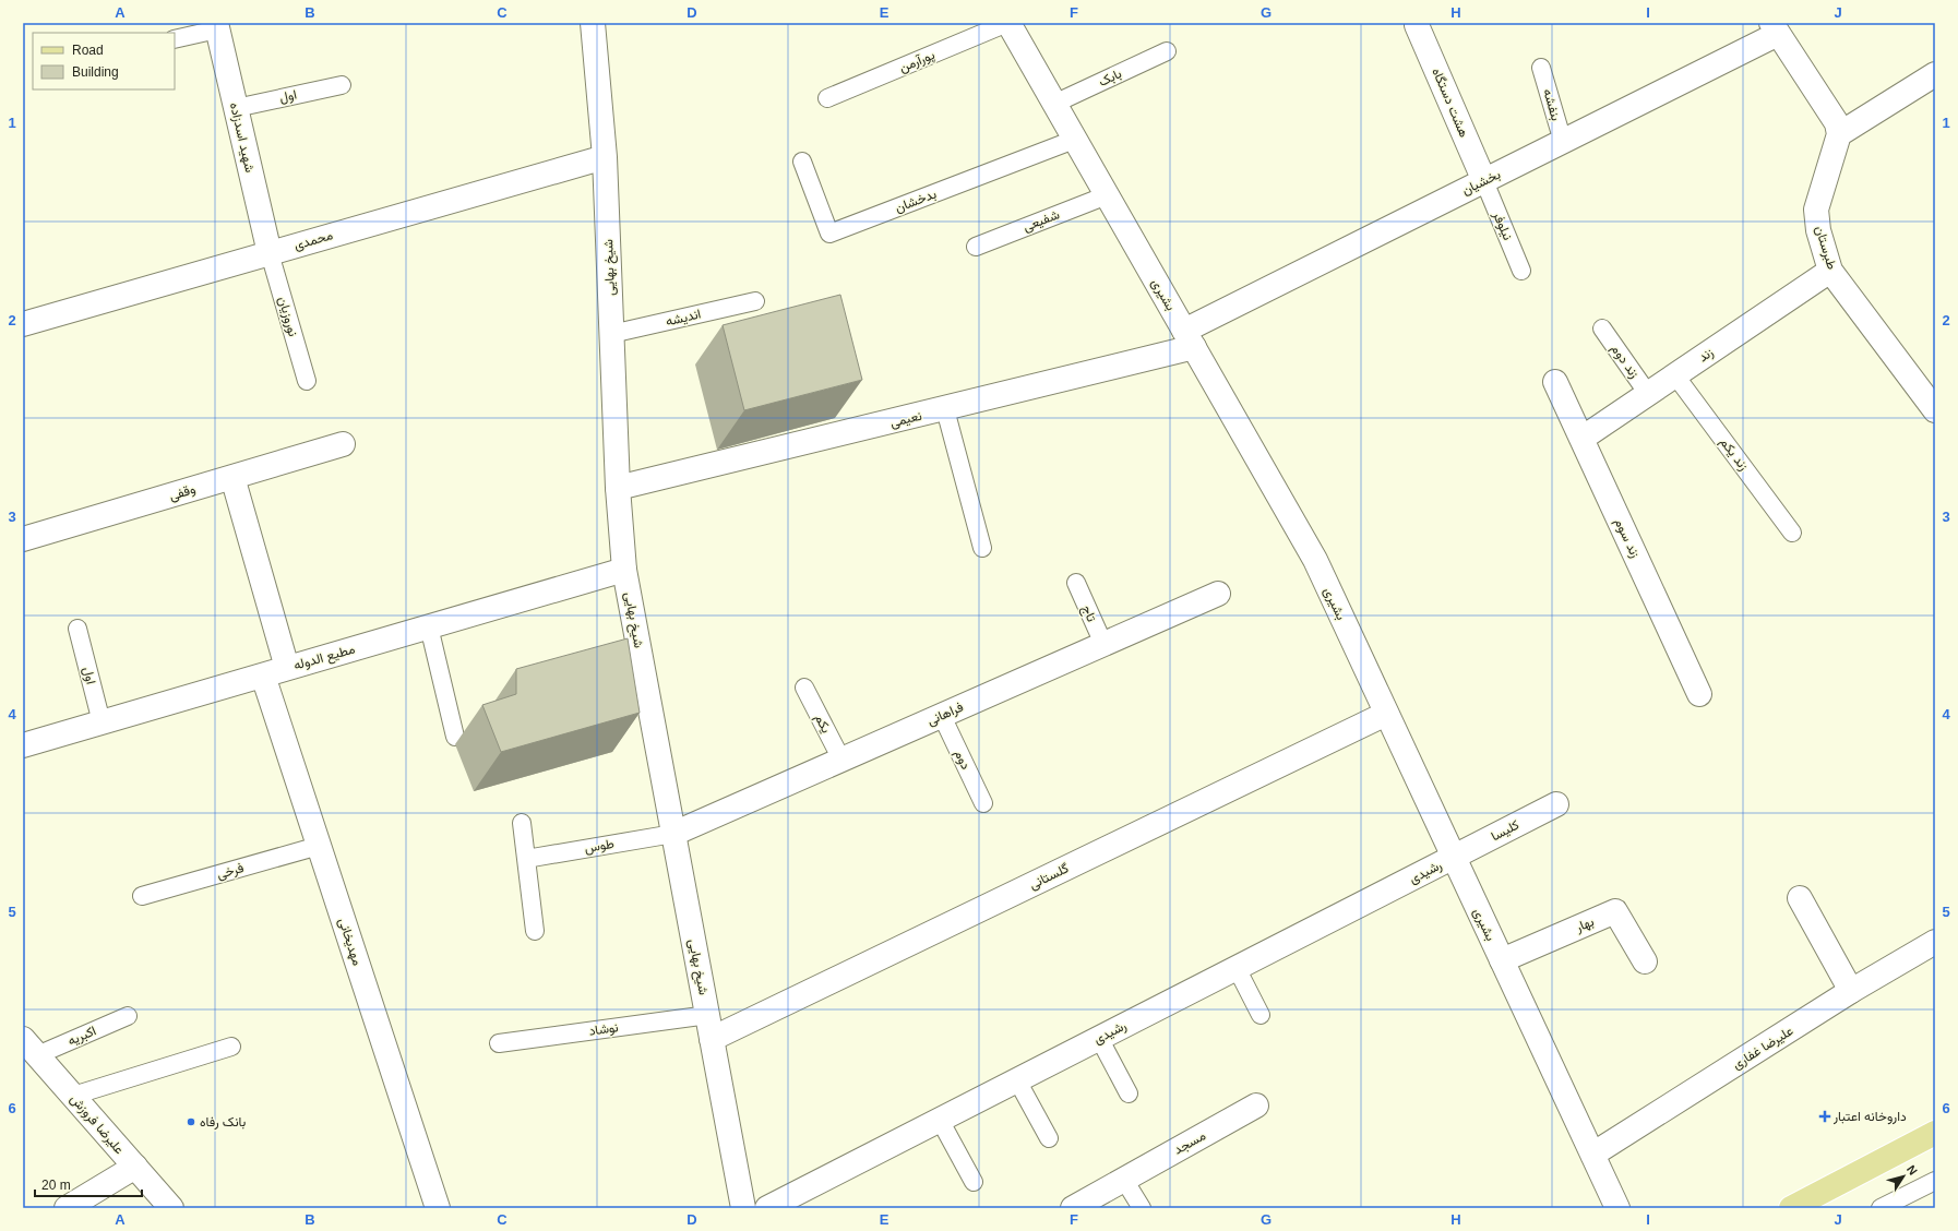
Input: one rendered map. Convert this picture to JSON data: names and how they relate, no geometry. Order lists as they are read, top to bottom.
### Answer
{
  "streets": {
    "street": [
      "هشت دستگاه",
      "شهید اسدزاده",
      "بخشیان",
      "محمدی",
      "طبرستان",
      "شیخ بهایی",
      "بشیری",
      "زند",
      "نعیمی",
      "وقفی",
      "زند سوم",
      "مطیع الدوله",
      "فراهانی",
      "کلیسا",
      "رشیدی",
      "گلستانی",
      "بهار",
      "مهدیخانی",
      "علیرضا غفاری",
      "علیرضا فروزش",
      "مسجد"
    ],
    "lane": [
      "پورآرمن",
      "بابک",
      "اول",
      "بنفشه",
      "بدخشان",
      "شفیعی",
      "نیلوفر",
      "نوروزیان",
      "اندیشه",
      "زند دوم",
      "زند یکم",
      "تاج",
      "یکم",
      "دوم",
      "طوس",
      "فرخی",
      "نوشاد",
      "اکبریه"
    ]
  },
  "crossings": [
    ["پورآرمن", "بشیری"],
    ["بابک", "بشیری"],
    ["اول", "شهید اسدزاده"],
    ["اول", "مطیع الدوله"],
    ["هشت دستگاه", "بخشیان"],
    ["هشت دستگاه", "نیلوفر"],
    ["بنفشه", "بخشیان"],
    ["شهید اسدزاده", "محمدی"],
    ["شهید اسدزاده", "نوروزیان"],
    ["بخشیان", "نیلوفر"],
    ["بخشیان", "بشیری"],
    ["بخشیان", "نعیمی"],
    ["بدخشان", "بشیری"],
    ["شفیعی", "بشیری"],
    ["محمدی", "شیخ بهایی"],
    ["محمدی", "نوروزیان"],
    ["طبرستان", "زند"],
    ["شیخ بهایی", "اندیشه"],
    ["شیخ بهایی", "نعیمی"],
    ["شیخ بهایی", "مطیع الدوله"],
    ["شیخ بهایی", "فراهانی"],
    ["شیخ بهایی", "طوس"],
    ["شیخ بهایی", "گلستانی"],
    ["شیخ بهایی", "نوشاد"],
    ["بشیری", "نعیمی"],
    ["بشیری", "کلیسا"],
    ["بشیری", "رشیدی"],
    ["بشیری", "گلستانی"],
    ["بشیری", "بهار"],
    ["بشیری", "علیرضا غفاری"],
    ["زند", "زند دوم"],
    ["زند", "زند یکم"],
    ["زند", "زند سوم"],
    ["تاج", "فراهانی"],
    ["مطیع الدوله", "مهدیخانی"],
    ["فراهانی", "یکم"],
    ["فراهانی", "دوم"],
    ["فراهانی", "طوس"],
    ["کلیسا", "رشیدی"],
    ["فرخی", "مهدیخانی"],
    ["اکبریه", "علیرضا فروزش"]
  ],
  "places": {
    "health": ["داروخانه اعتبار"],
    "other": ["بانک رفاه"]
  },
  "legend": ["Road", "Building"],
  "scale_bar": "20 m",
  "north": "top right",
  "grid": {
    "columns": [
      "A",
      "B",
      "C",
      "D",
      "E",
      "F",
      "G",
      "H",
      "I",
      "J"
    ],
    "rows": [
      "1",
      "2",
      "3",
      "4",
      "5",
      "6"
    ]
  }
}
